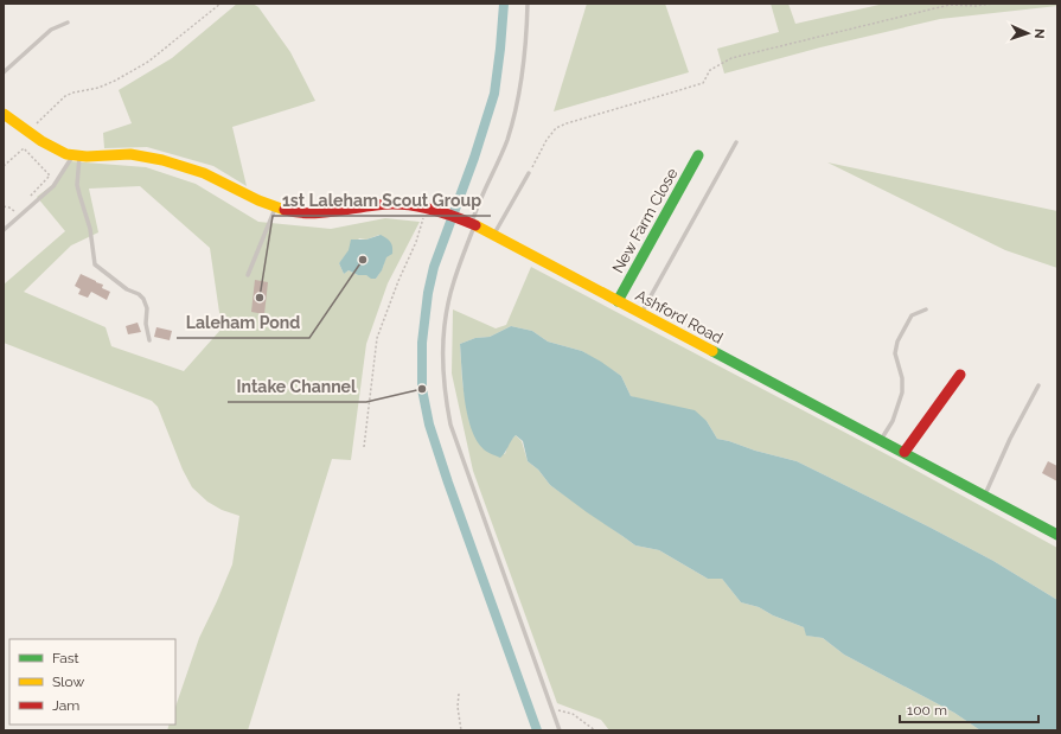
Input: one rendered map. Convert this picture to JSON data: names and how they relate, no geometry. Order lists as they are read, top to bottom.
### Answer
{
  "streets": {
    "main road": ["New Farm Close", "Ashford Road"]
  },
  "crossings": [
    ["New Farm Close", "Ashford Road"]
  ],
  "places": ["Laleham Pond", "1st Laleham Scout Group", "Intake Channel"],
  "legend": ["Fast", "Slow", "Jam"],
  "scale_bar": "100 m",
  "north": "right"
}
